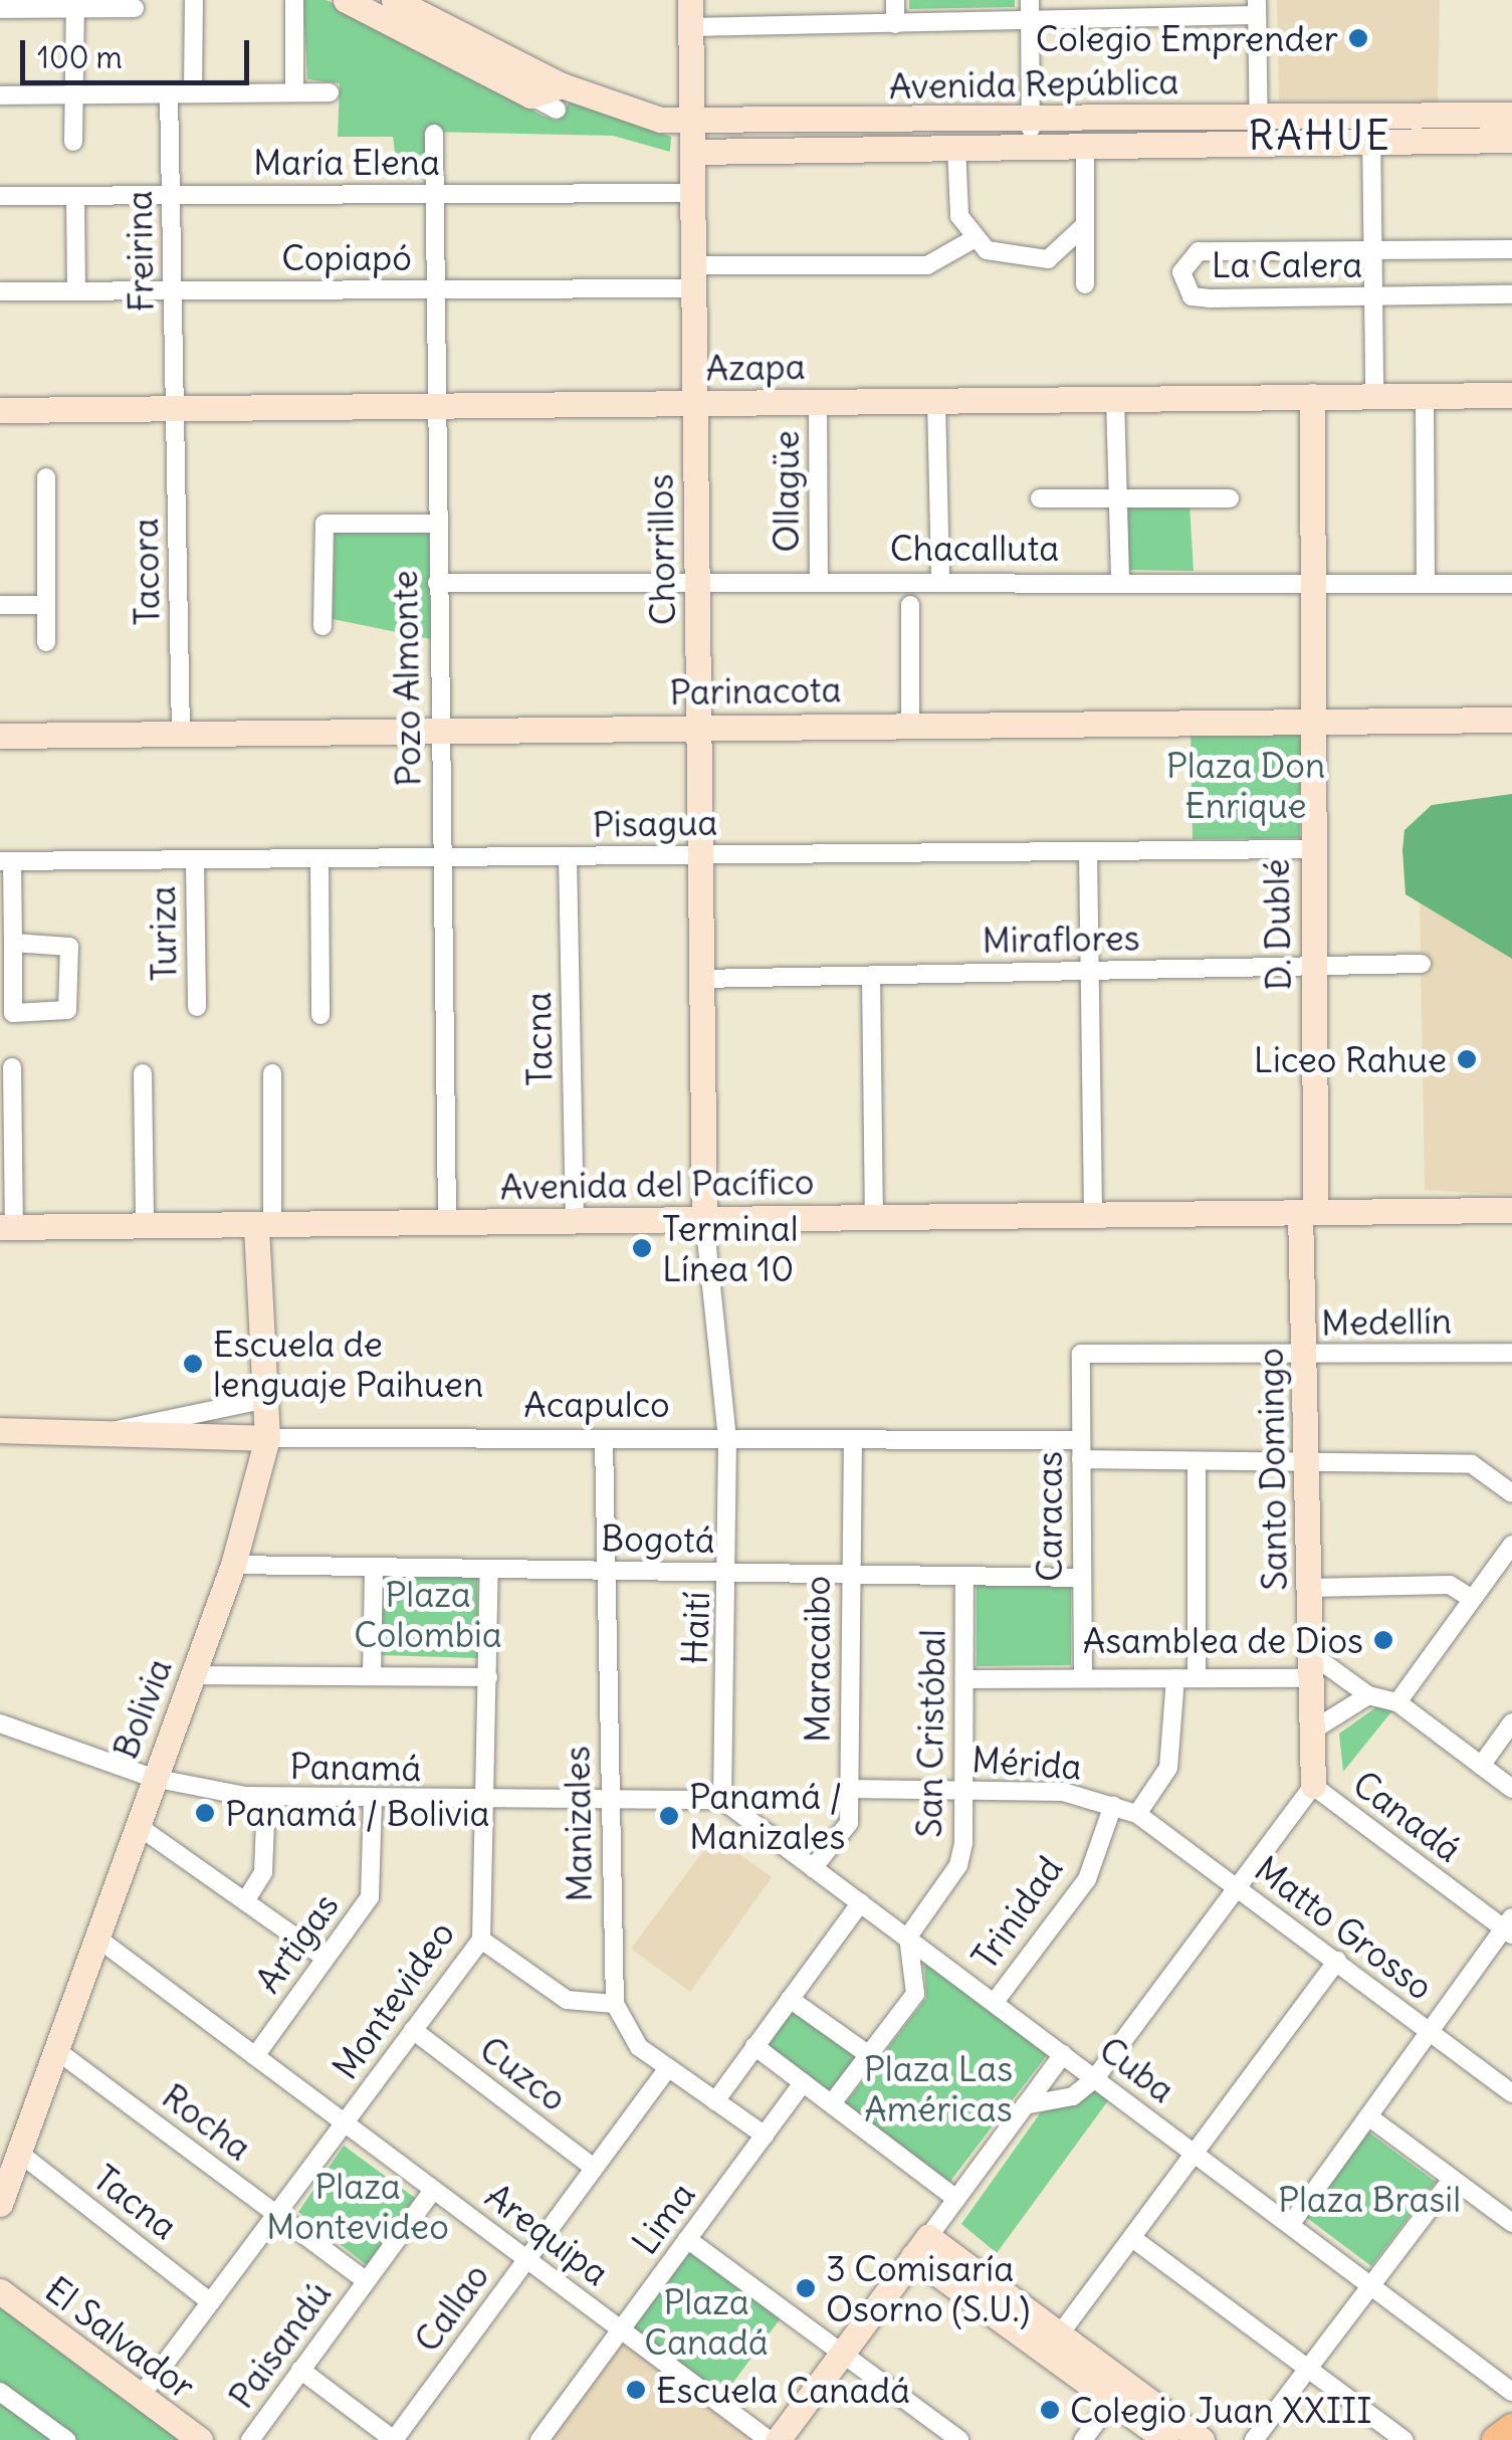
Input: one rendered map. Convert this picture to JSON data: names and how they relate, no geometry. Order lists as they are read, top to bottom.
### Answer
{
  "streets": {
    "street": [
      "Avenida República",
      "María Elena",
      "Freirina",
      "Copiapó",
      "La Calera",
      "Azapa",
      "Ollagüe",
      "Chacalluta",
      "Chorrillos",
      "Tacora",
      "Pozo Almonte",
      "Parinacota",
      "Pisagua",
      "D. Dublé",
      "Turiza",
      "Miraflores",
      "Tacna",
      "Avenida del Pacífico",
      "Medellín",
      "Acapulco",
      "Santo Domingo",
      "Caracas",
      "Bogotá",
      "Haití",
      "Maracaibo",
      "Bolivia",
      "San Cristóbal",
      "Mérida",
      "Panamá",
      "Canadá",
      "Manizales",
      "Trinidad",
      "Matto Grosso",
      "Artigas",
      "Montevideo",
      "Cuba",
      "Cuzco",
      "Rocha",
      "Lima",
      "Arequipa",
      "Callao",
      "El Salvador",
      "Paisandú"
    ]
  },
  "crossings": [
    ["Avenida República", "Copiapó"],
    ["Avenida República", "Chorrillos"],
    ["María Elena", "Freirina"],
    ["María Elena", "Chorrillos"],
    ["María Elena", "Pozo Almonte"],
    ["Freirina", "Copiapó"],
    ["Freirina", "Azapa"],
    ["Freirina", "Tacora"],
    ["Copiapó", "Chorrillos"],
    ["Copiapó", "Pozo Almonte"],
    ["Azapa", "Ollagüe"],
    ["Azapa", "Chorrillos"],
    ["Azapa", "Tacora"],
    ["Azapa", "Pozo Almonte"],
    ["Azapa", "D. Dublé"],
    ["Ollagüe", "Chacalluta"],
    ["Chacalluta", "Chorrillos"],
    ["Chacalluta", "Pozo Almonte"],
    ["Chacalluta", "D. Dublé"],
    ["Chorrillos", "Parinacota"],
    ["Chorrillos", "Pisagua"],
    ["Chorrillos", "Miraflores"],
    ["Chorrillos", "Avenida del Pacífico"],
    ["Chorrillos", "Haití"],
    ["Tacora", "Parinacota"],
    ["Pozo Almonte", "Parinacota"],
    ["Pozo Almonte", "Pisagua"],
    ["Pozo Almonte", "Avenida del Pacífico"],
    ["Parinacota", "D. Dublé"],
    ["Pisagua", "D. Dublé"],
    ["Pisagua", "Turiza"],
    ["Pisagua", "Tacna"],
    ["D. Dublé", "Miraflores"],
    ["D. Dublé", "Avenida del Pacífico"],
    ["D. Dublé", "Santo Domingo"],
    ["Tacna", "Avenida del Pacífico"],
    ["Tacna", "Bolivia"],
    ["Tacna", "Montevideo"],
    ["Avenida del Pacífico", "Santo Domingo"],
    ["Avenida del Pacífico", "Haití"],
    ["Avenida del Pacífico", "Bolivia"],
    ["Medellín", "Santo Domingo"],
    ["Medellín", "Caracas"],
    ["Acapulco", "Caracas"],
    ["Acapulco", "Haití"],
    ["Acapulco", "Maracaibo"],
    ["Acapulco", "Bolivia"],
    ["Acapulco", "Manizales"],
    ["Santo Domingo", "Canadá"],
    ["Caracas", "Bogotá"],
    ["Bogotá", "Haití"],
    ["Bogotá", "Maracaibo"],
    ["Bogotá", "Bolivia"],
    ["Bogotá", "San Cristóbal"],
    ["Bogotá", "Manizales"],
    ["Bogotá", "Montevideo"],
    ["Haití", "Panamá"],
    ["Haití", "Cuba"],
    ["Maracaibo", "Mérida"],
    ["Maracaibo", "Cuba"],
    ["Bolivia", "Panamá"],
    ["Bolivia", "Rocha"],
    ["Bolivia", "Arequipa"],
    ["San Cristóbal", "Mérida"],
    ["San Cristóbal", "Trinidad"],
    ["San Cristóbal", "Cuba"],
    ["Mérida", "Trinidad"],
    ["Mérida", "Matto Grosso"],
    ["Panamá", "Manizales"],
    ["Panamá", "Artigas"],
    ["Panamá", "Montevideo"],
    ["Panamá", "Cuba"],
    ["Manizales", "Lima"],
    ["Manizales", "Callao"],
    ["Trinidad", "Cuba"],
    ["Artigas", "Arequipa"],
    ["Montevideo", "Cuzco"],
    ["Montevideo", "Rocha"],
    ["Montevideo", "Arequipa"],
    ["Montevideo", "El Salvador"],
    ["Cuzco", "Callao"],
    ["Rocha", "Paisandú"],
    ["Lima", "Arequipa"],
    ["Arequipa", "Callao"],
    ["Arequipa", "Paisandú"]
  ],
  "districts": ["RAHUE"],
  "parks": [
    "Plaza Don Enrique",
    "Plaza Colombia",
    "Plaza Las Américas",
    "Plaza Montevideo",
    "Plaza Brasil",
    "Plaza Canadá"
  ],
  "places": [
    "Colegio Emprender",
    "Liceo Rahue",
    "Terminal Línea 10",
    "Escuela de lenguaje Paihuen",
    "Asamblea de Dios",
    "Panamá / Bolivia",
    "Panamá / Manizales",
    "3 Comisaría Osorno (S.U.)",
    "Escuela Canadá",
    "Colegio Juan XXIII"
  ],
  "scale_bar": "100 m"
}
